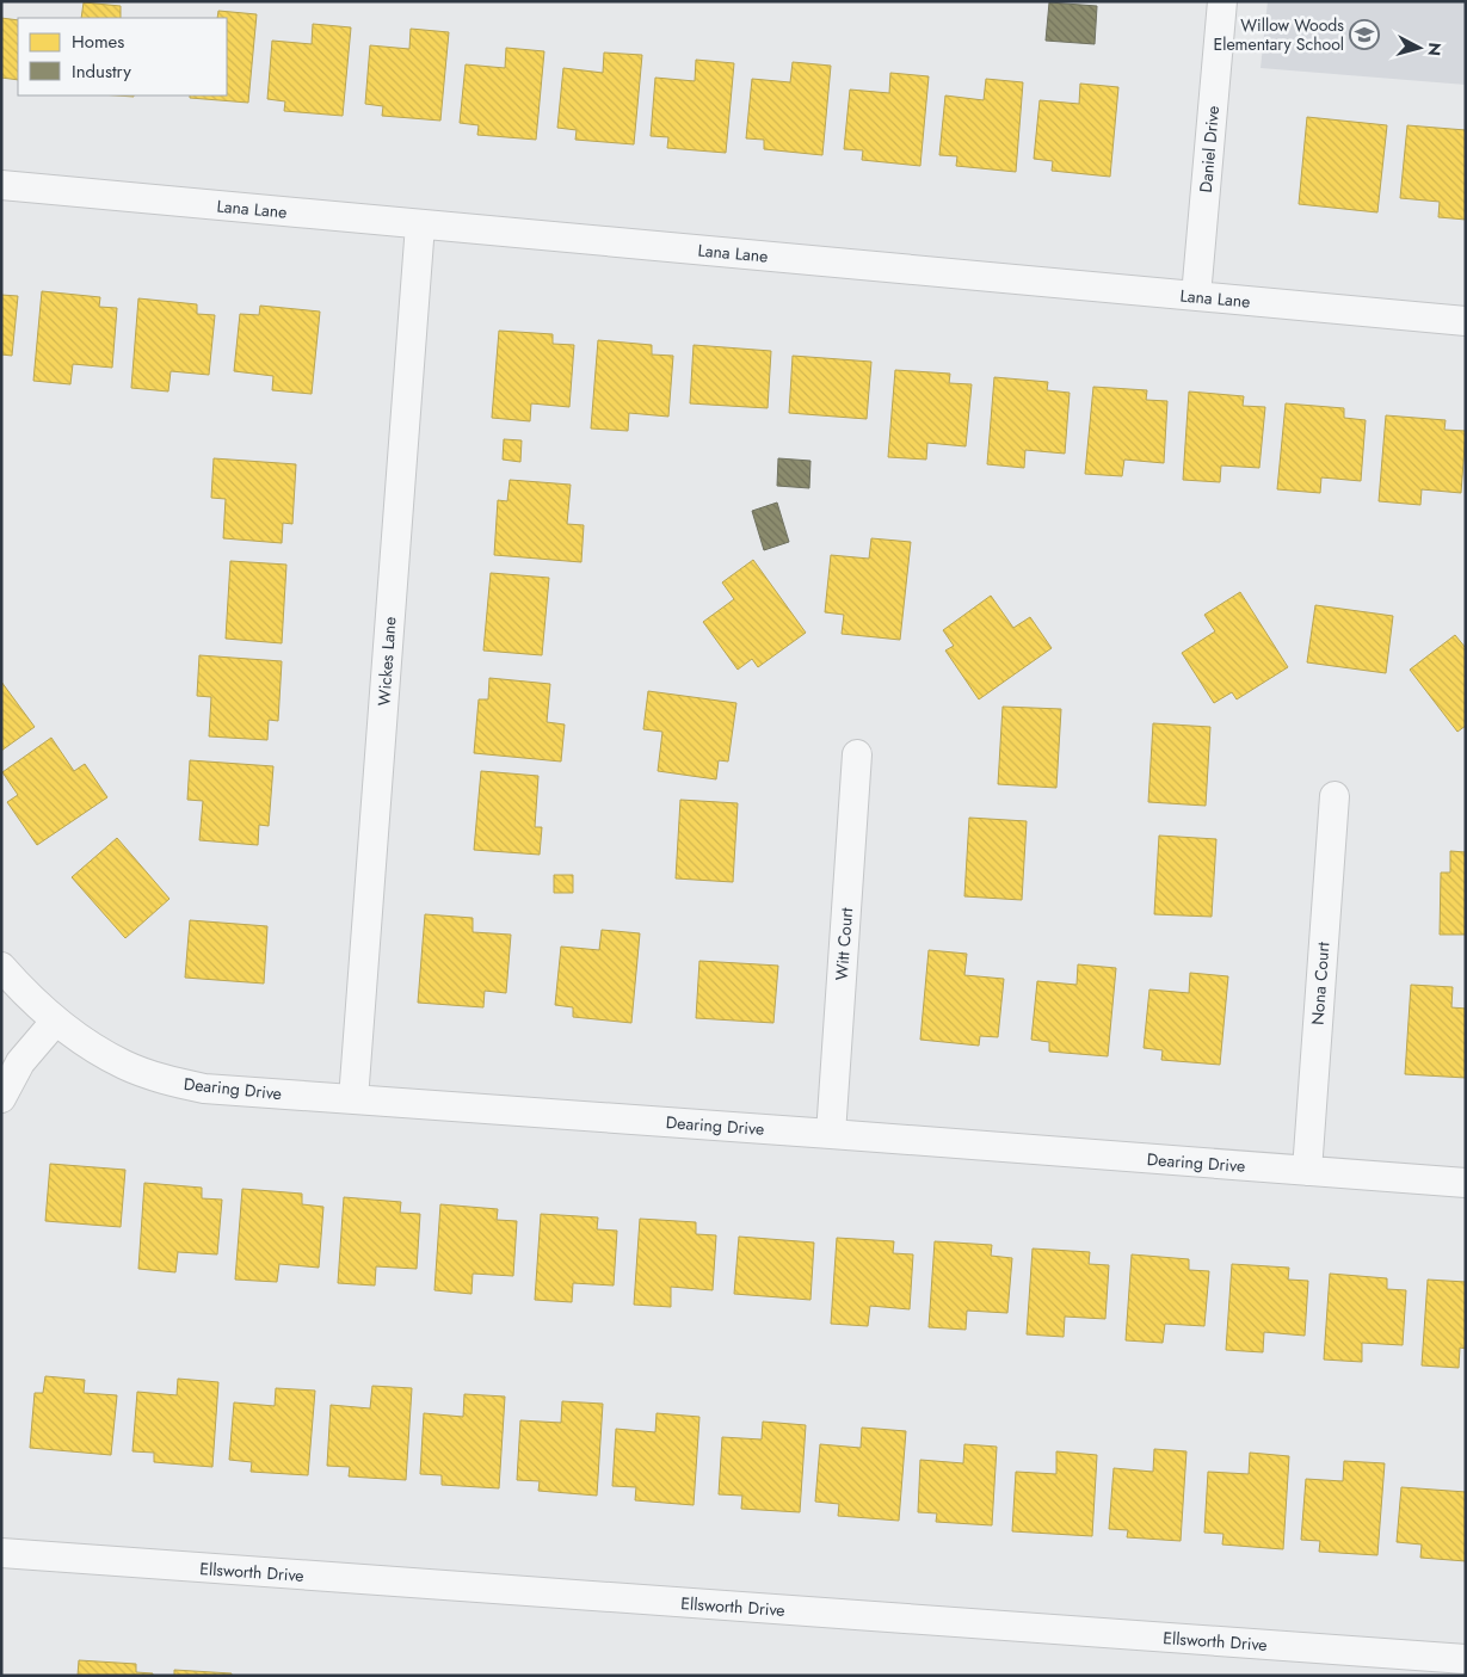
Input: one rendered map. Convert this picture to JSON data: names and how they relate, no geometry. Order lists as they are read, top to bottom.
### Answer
{
  "streets": {
    "street": [
      "Daniel Drive",
      "Lana Lane",
      "Wickes Lane",
      "Witt Court",
      "Nona Court",
      "Dearing Drive",
      "Ellsworth Drive"
    ]
  },
  "crossings": [
    ["Daniel Drive", "Lana Lane"],
    ["Lana Lane", "Wickes Lane"],
    ["Wickes Lane", "Dearing Drive"],
    ["Witt Court", "Dearing Drive"],
    ["Nona Court", "Dearing Drive"]
  ],
  "places": {
    "school or university": ["Willow Woods Elementary School"]
  },
  "legend": ["Homes", "Industry"],
  "north": "right"
}
